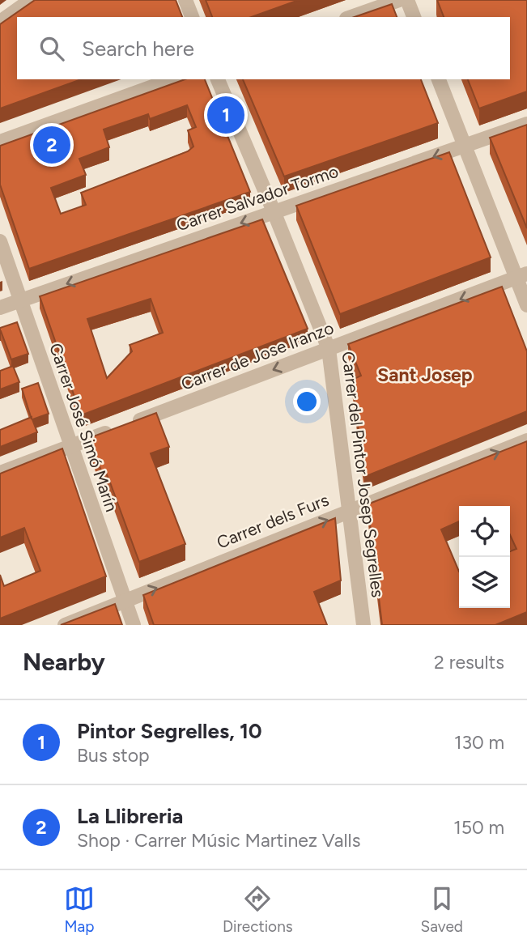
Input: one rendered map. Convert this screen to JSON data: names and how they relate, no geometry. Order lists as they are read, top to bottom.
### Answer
{
  "streets": {
    "street": [
      "Carrer Salvador Tormo",
      "Carrer de Jose Iranzo",
      "Carrer José Simó Marín",
      "Carrer del Pintor Josep Segrelles",
      "Carrer dels Furs"
    ]
  },
  "crossings": [
    ["Carrer Salvador Tormo", "Carrer José Simó Marín"],
    ["Carrer Salvador Tormo", "Carrer del Pintor Josep Segrelles"],
    ["Carrer de Jose Iranzo", "Carrer José Simó Marín"],
    ["Carrer de Jose Iranzo", "Carrer del Pintor Josep Segrelles"],
    ["Carrer José Simó Marín", "Carrer dels Furs"],
    ["Carrer del Pintor Josep Segrelles", "Carrer dels Furs"]
  ],
  "one_way": ["Carrer Salvador Tormo", "Carrer de Jose Iranzo", "Carrer dels Furs"],
  "districts": ["Sant Josep"],
  "page": {
    "search": "Search here",
    "pins": ["1", "2"],
    "heading": ["Nearby", "2 results"],
    "list": [
      {
        "mark": "1",
        "name": "Pintor Segrelles, 10",
        "note": "Bus stop",
        "value": "130 m"
      },
      {
        "mark": "2",
        "name": "La Llibreria",
        "note": "Shop · Carrer Músic Martinez Valls",
        "value": "150 m"
      }
    ],
    "nav": ["Map", "Directions", "Saved"]
  }
}
